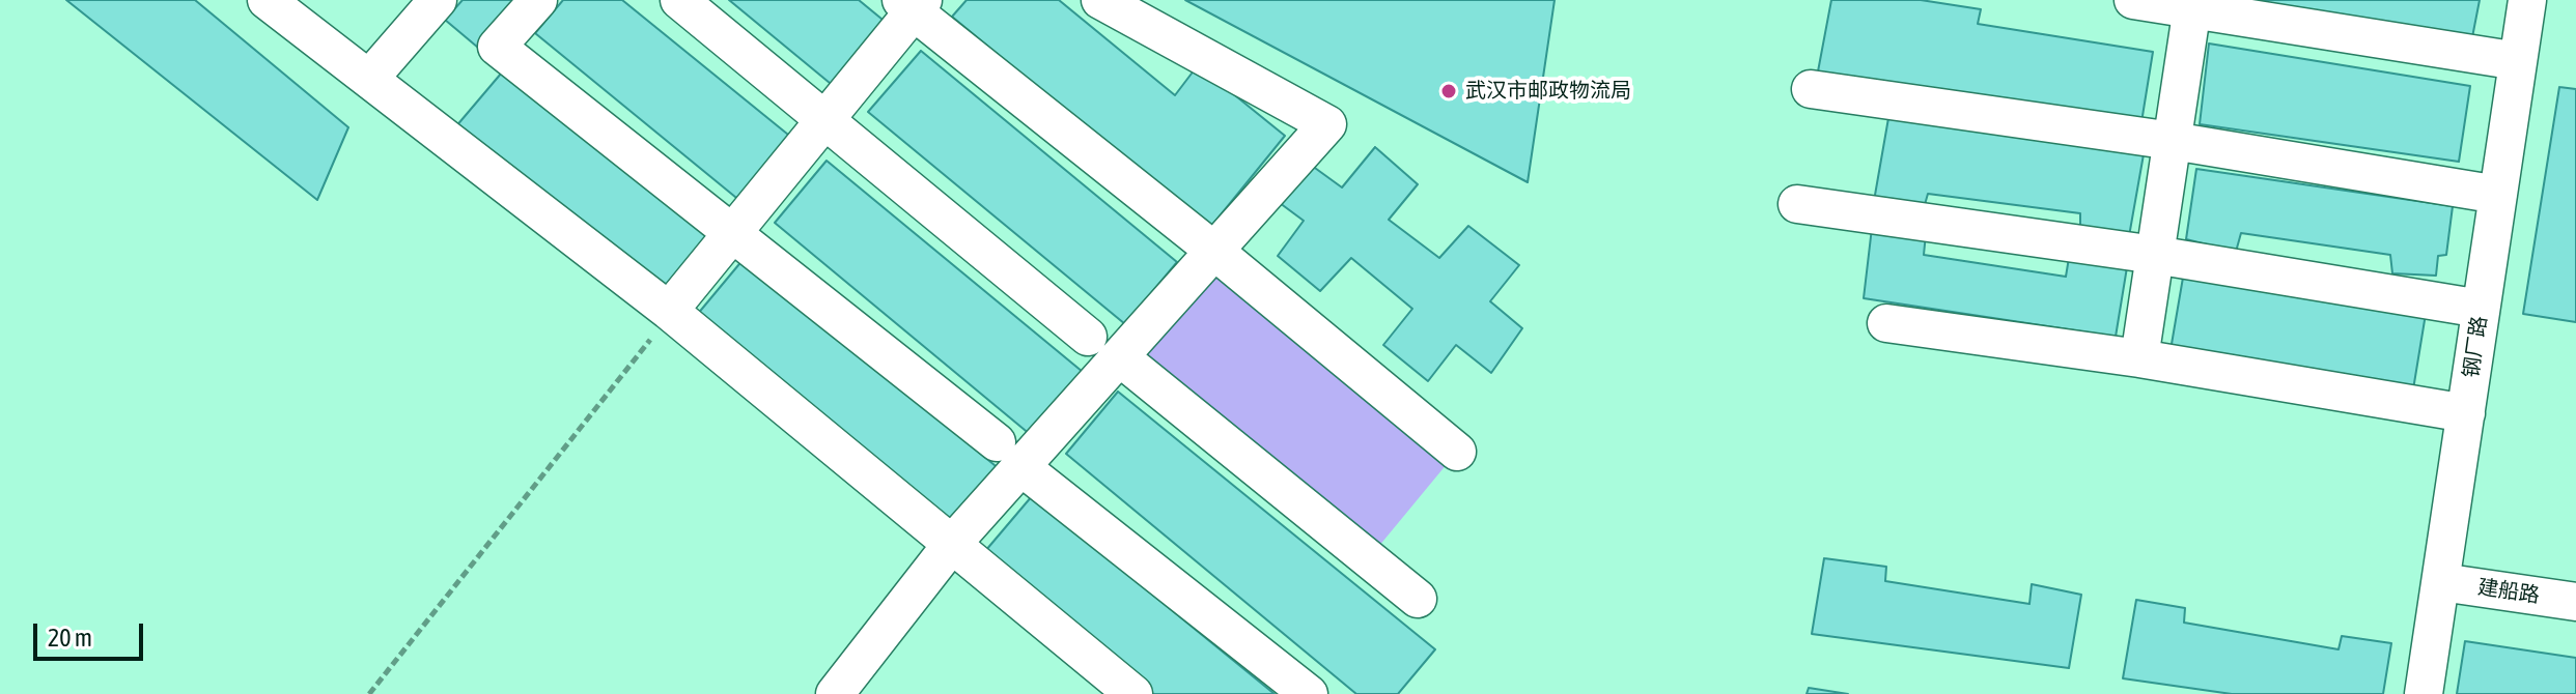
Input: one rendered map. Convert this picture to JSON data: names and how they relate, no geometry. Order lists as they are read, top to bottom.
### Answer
{
  "streets": {
    "street": ["钢厂路", "建船路"]
  },
  "crossings": [
    ["钢厂路", "建船路"]
  ],
  "places": ["武汉市邮政物流局"],
  "scale_bar": "20 m"
}
